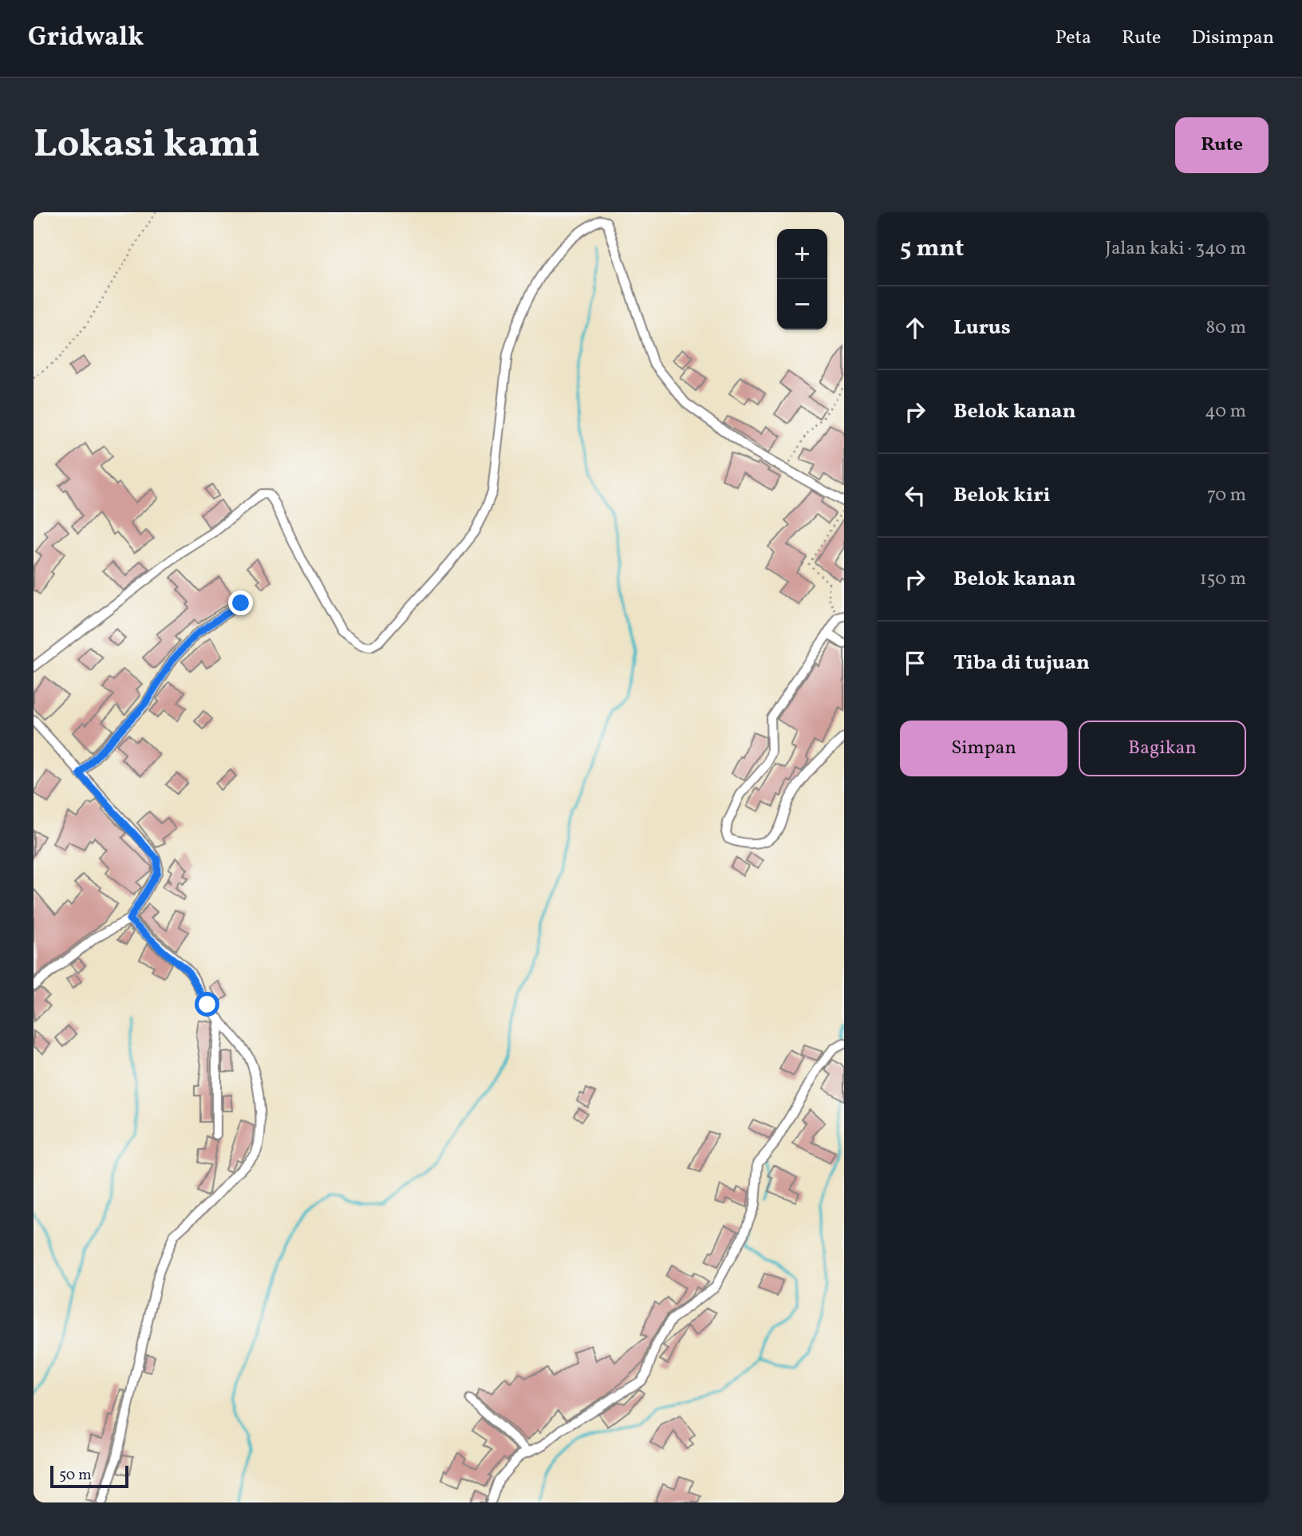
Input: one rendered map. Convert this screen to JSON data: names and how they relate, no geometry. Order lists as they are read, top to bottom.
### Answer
{
  "scale_bar": "50 m",
  "page": {
    "header": "Gridwalk",
    "nav": ["Peta", "Rute", "Disimpan"],
    "buttons": [
      "Rute",
      ["Simpan", "Bagikan"]
    ],
    "title": "Lokasi kami",
    "heading": ["5 mnt", "Jalan kaki · 340 m"],
    "map_buttons": ["+", "−"],
    "list": [
      ["Lurus", "80 m"],
      ["Belok kanan", "40 m"],
      ["Belok kiri", "70 m"],
      ["Belok kanan", "150 m"],
      "Tiba di tujuan"
    ],
    "scale": "50 m"
  }
}
